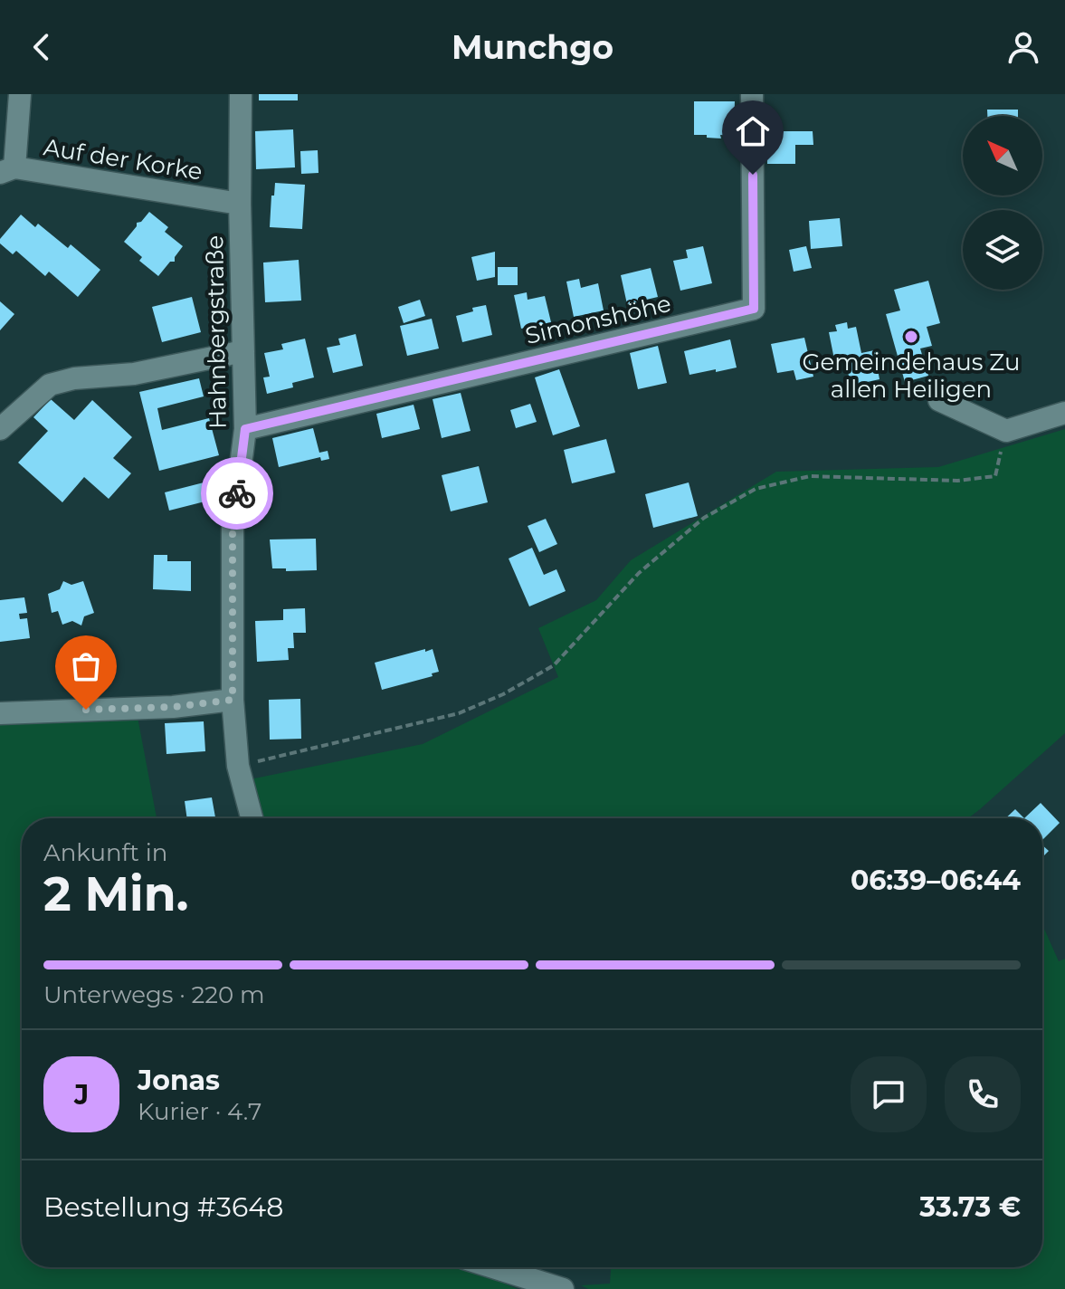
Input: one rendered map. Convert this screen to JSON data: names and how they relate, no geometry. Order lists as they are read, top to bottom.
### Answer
{
  "streets": {
    "street": ["Auf der Korke", "Simonshöhe", "Hahnbergstraße"]
  },
  "crossings": [
    ["Auf der Korke", "Hahnbergstraße"],
    ["Simonshöhe", "Hahnbergstraße"]
  ],
  "places": ["Gemeindehaus Zu allen Heiligen"],
  "north": "top left",
  "page": {
    "header": "Munchgo",
    "heading": ["2 Min.", "Ankunft in", "06:39–06:44"],
    "panel": [
      "Jonas",
      "Kurier · 4.7",
      "Bestellung #3648",
      "33.73 €"
    ],
    "bar": "Unterwegs · 220 m",
    "round": "J"
  }
}
